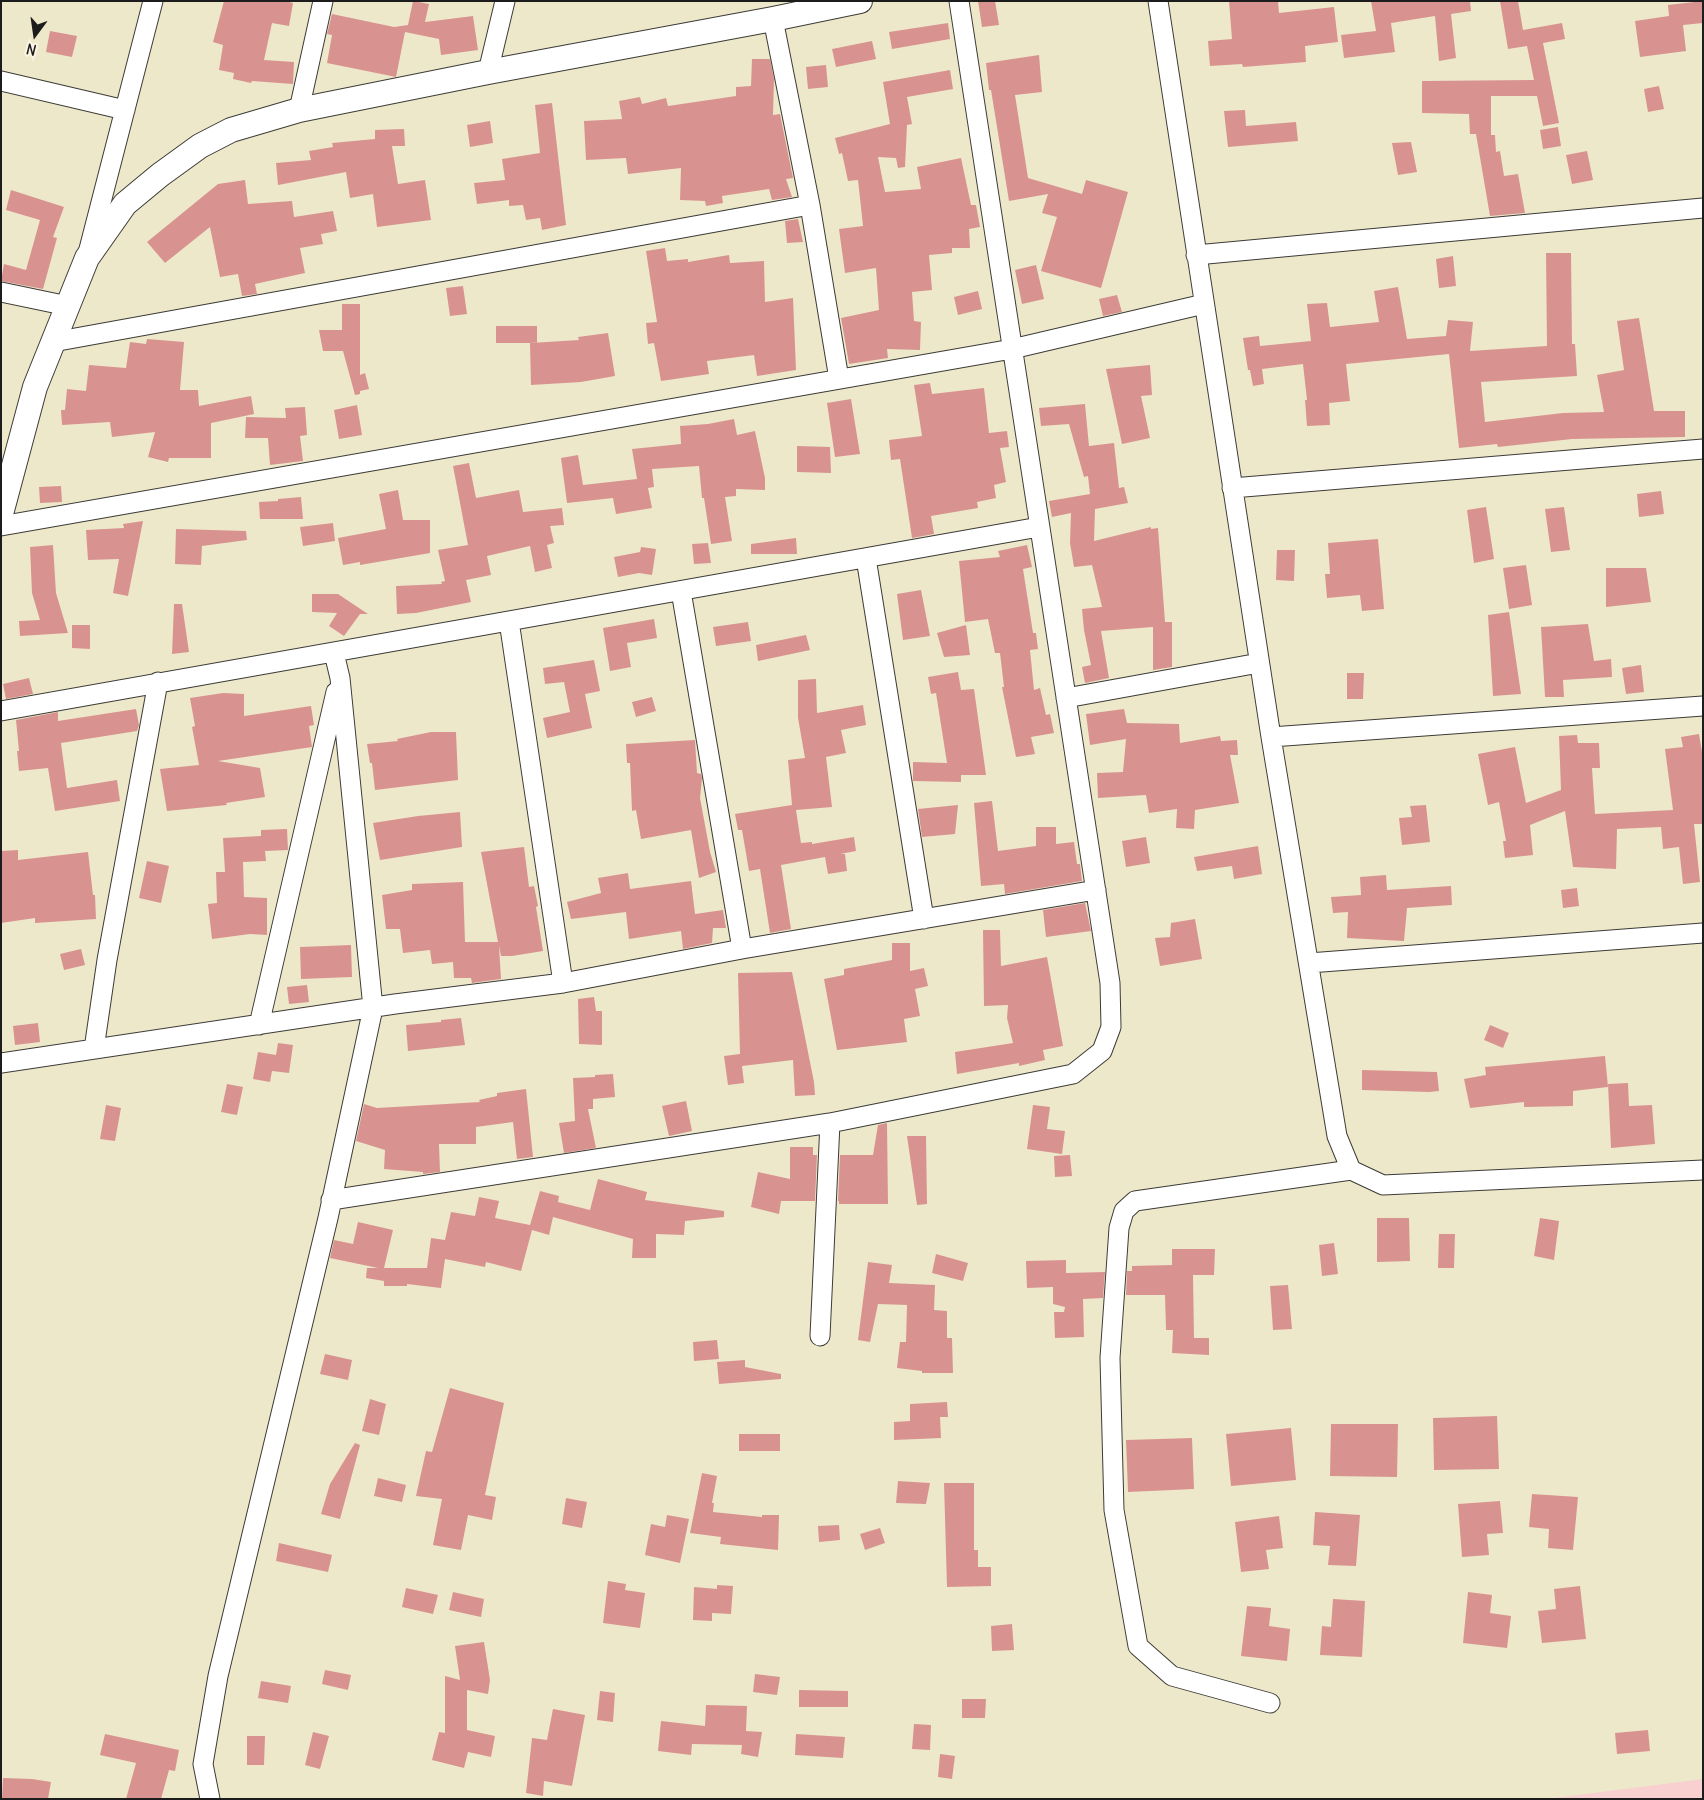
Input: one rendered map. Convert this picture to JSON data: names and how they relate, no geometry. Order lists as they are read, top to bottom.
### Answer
{
  "north": "bottom"
}
